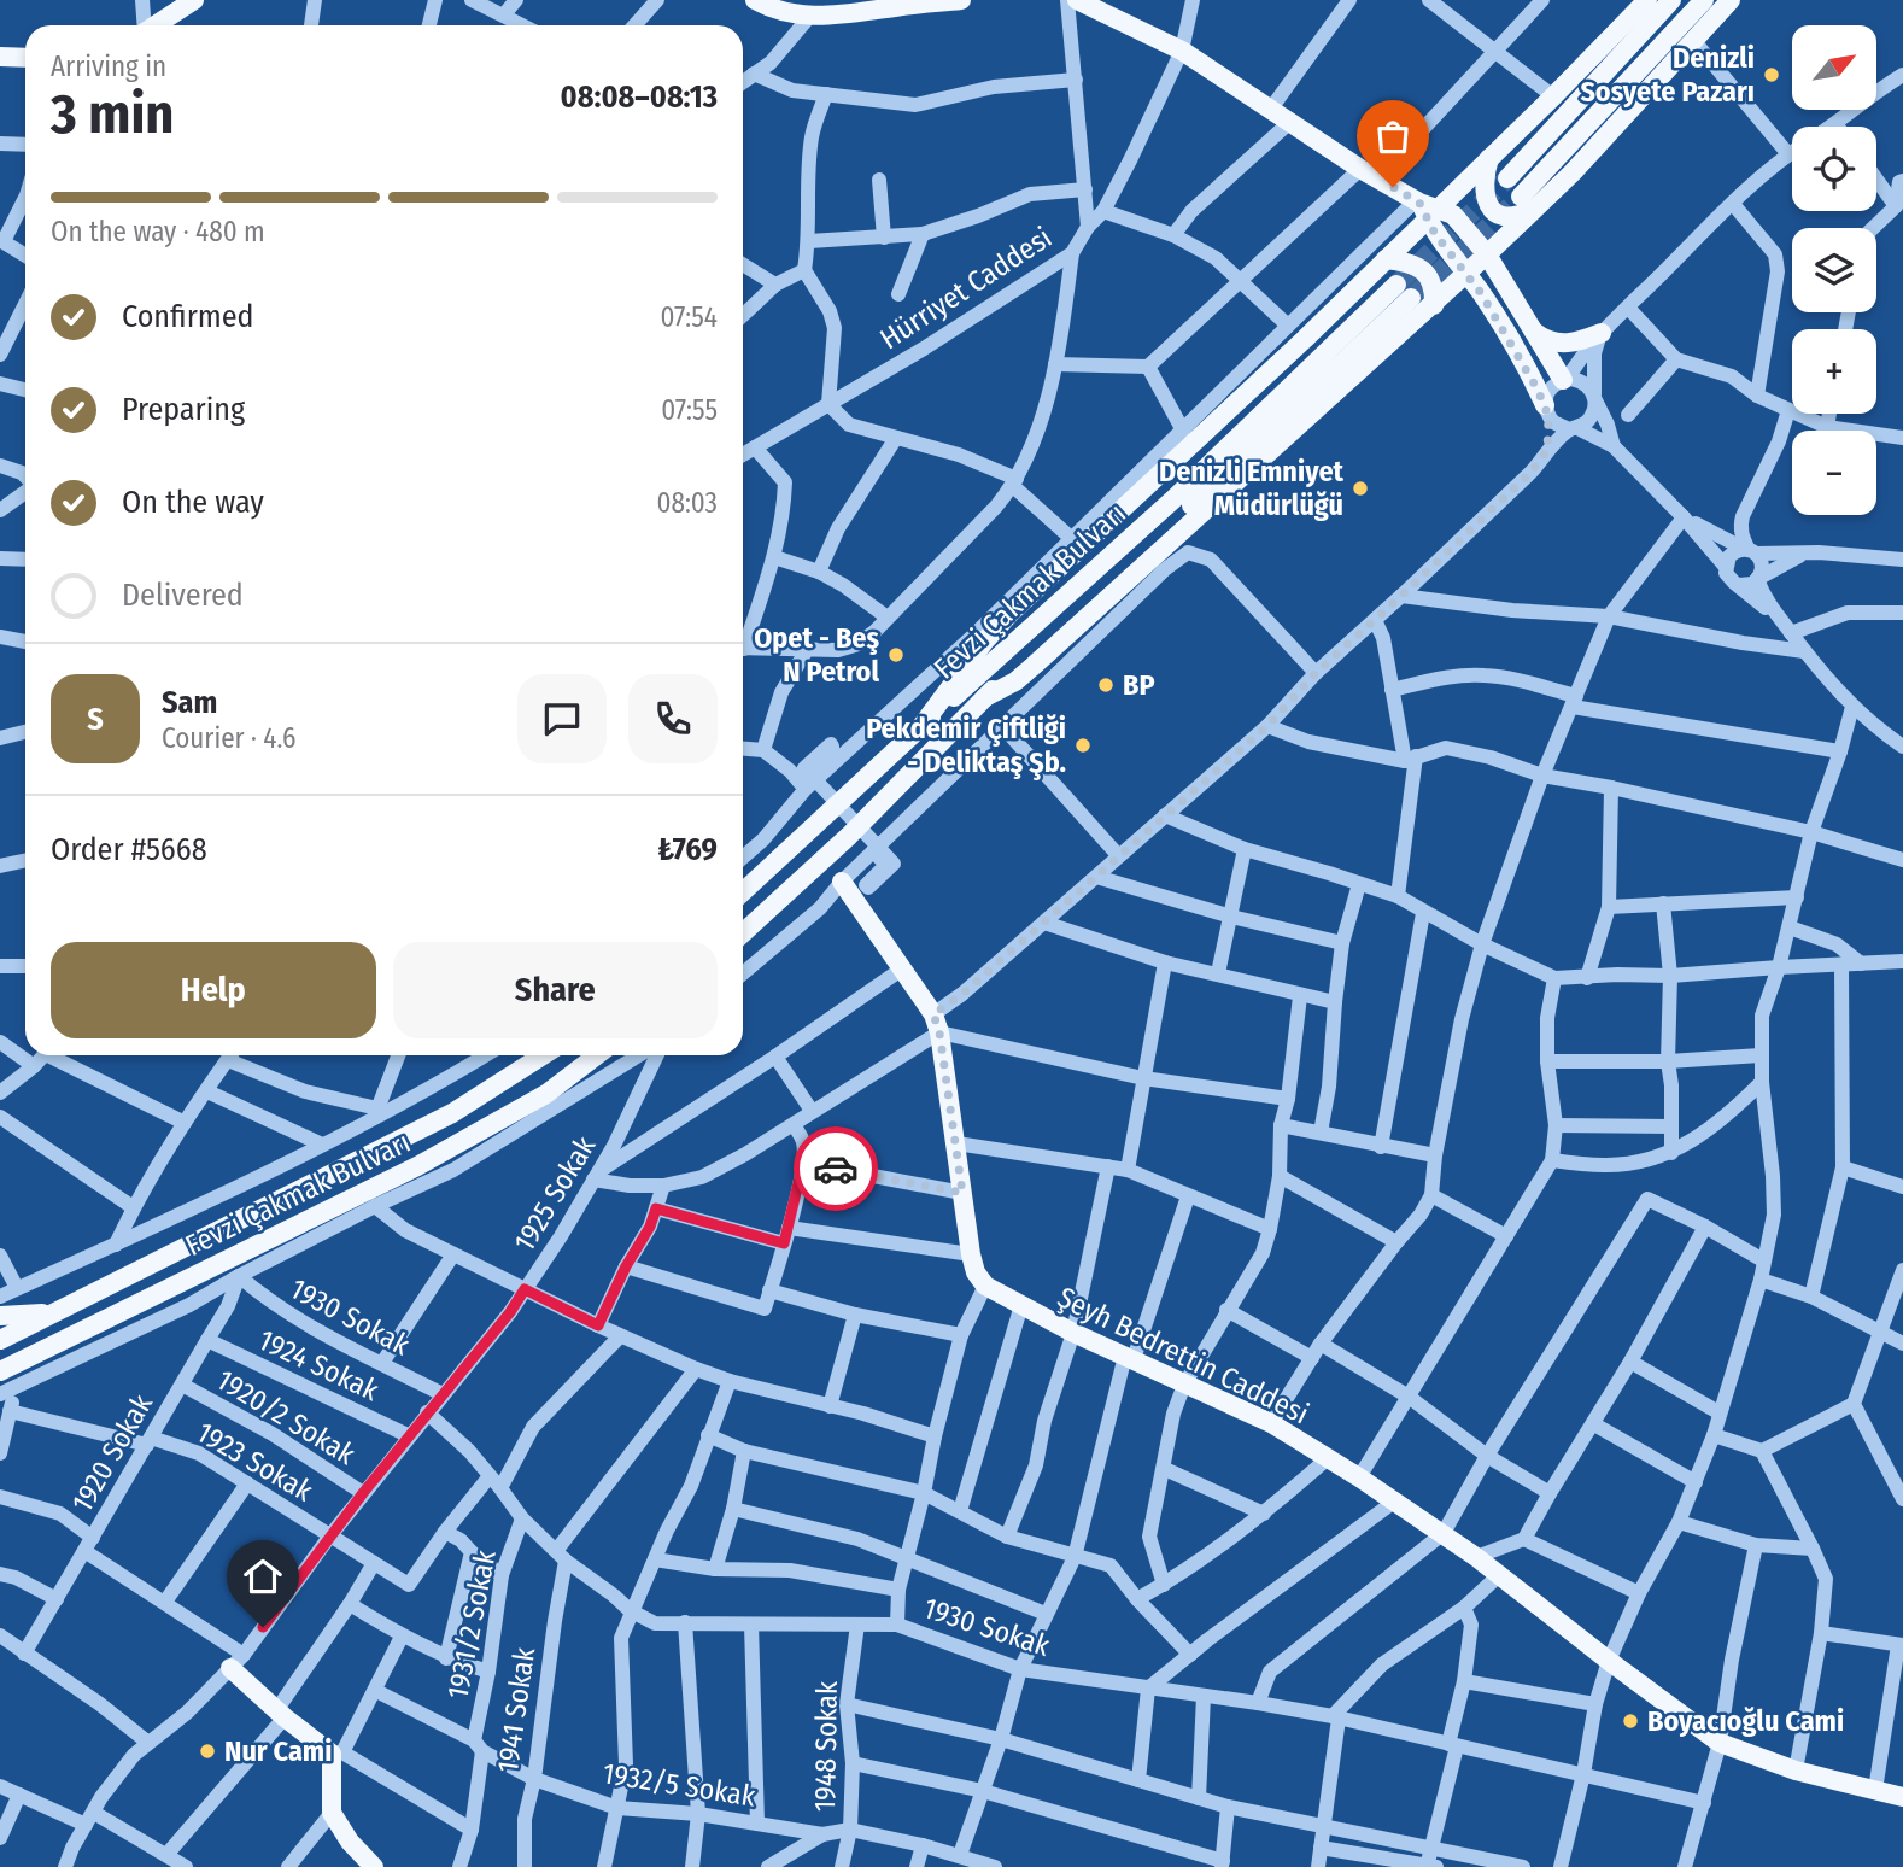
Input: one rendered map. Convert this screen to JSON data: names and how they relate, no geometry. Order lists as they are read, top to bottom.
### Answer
{
  "streets": {
    "main road": ["Fevzi Çakmak Bulvarı", "Şeyh Bedrettin Caddesi"],
    "street": [
      "Hürriyet Caddesi",
      "1925 Sokak",
      "1930 Sokak",
      "1924 Sokak",
      "1920/2 Sokak",
      "1920 Sokak",
      "1923 Sokak",
      "1931/2 Sokak",
      "1941 Sokak",
      "1948 Sokak",
      "1932/5 Sokak"
    ]
  },
  "crossings": [
    ["1925 Sokak", "1930 Sokak"],
    ["1925 Sokak", "1924 Sokak"],
    ["1925 Sokak", "1920/2 Sokak"],
    ["1925 Sokak", "1923 Sokak"],
    ["1930 Sokak", "1920 Sokak"],
    ["1930 Sokak", "1931/2 Sokak"],
    ["1930 Sokak", "1941 Sokak"],
    ["1930 Sokak", "1948 Sokak"],
    ["1924 Sokak", "1920 Sokak"],
    ["1920/2 Sokak", "1920 Sokak"],
    ["1920 Sokak", "1923 Sokak"],
    ["1931/2 Sokak", "1932/5 Sokak"],
    ["1941 Sokak", "1932/5 Sokak"],
    ["1948 Sokak", "1932/5 Sokak"]
  ],
  "places": [
    "Denizli Sosyete Pazarı",
    "Denizli Emniyet Müdürlüğü",
    "Opet - Beş N Petrol",
    "BP",
    "Pekdemir Çiftliği - Deliktaş Şb.",
    "Boyacıoğlu Cami",
    "Nur Cami"
  ],
  "north": "top right",
  "page": {
    "map_buttons": ["+", "−"],
    "heading": ["3 min", "Arriving in", "08:08–08:13"],
    "panel": [
      "Sam",
      "Courier · 4.6",
      "Order #5668",
      "₺769"
    ],
    "bar": "On the way · 480 m",
    "list": [
      ["Confirmed", "07:54"],
      ["Preparing", "07:55"],
      ["On the way", "08:03"],
      "Delivered"
    ],
    "round": "S",
    "buttons": ["Help", "Share"]
  }
}
